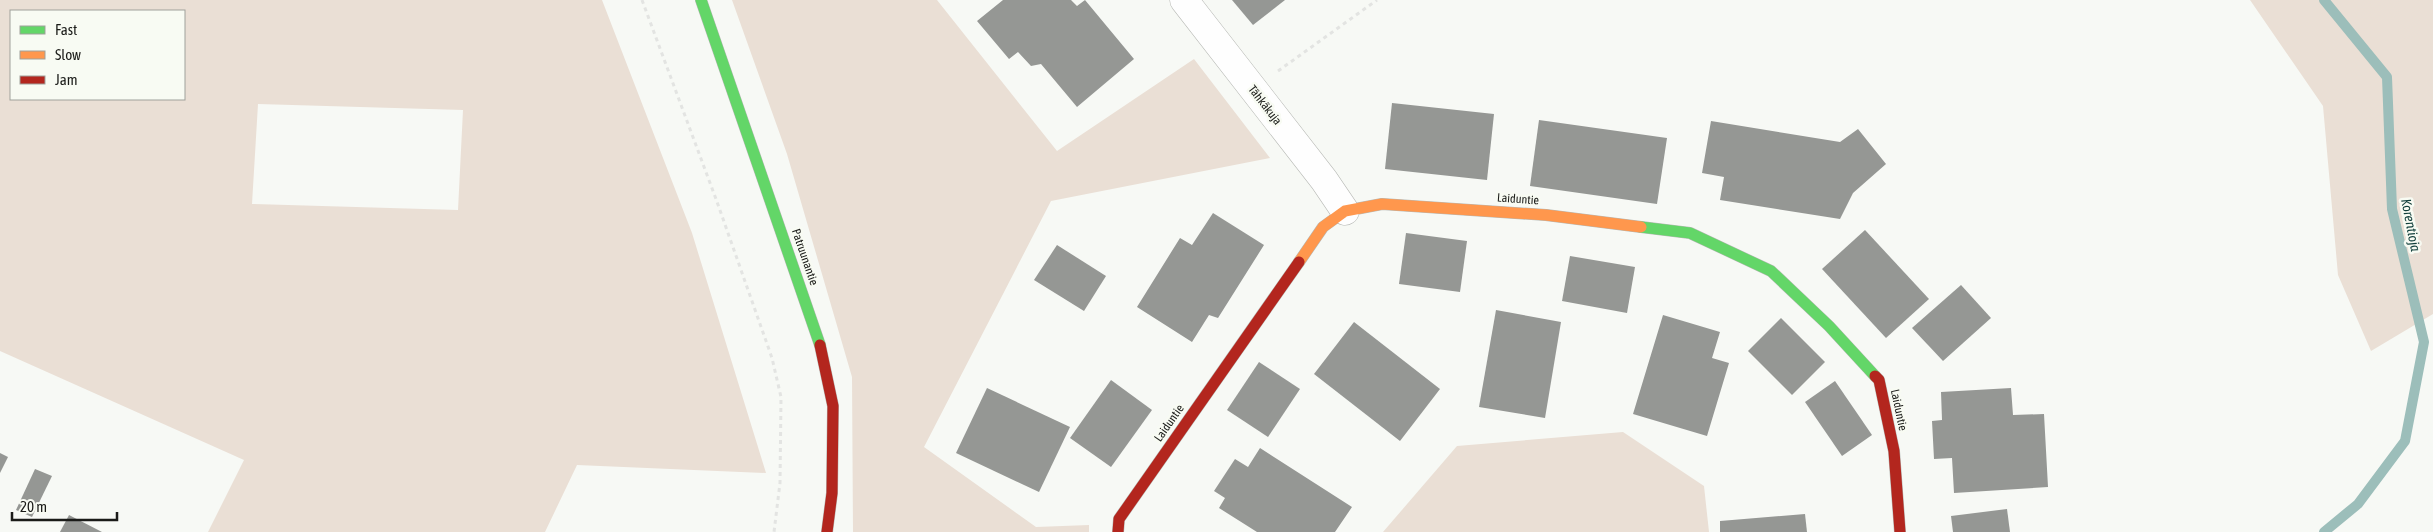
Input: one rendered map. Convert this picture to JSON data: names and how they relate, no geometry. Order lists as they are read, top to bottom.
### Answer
{
  "streets": {
    "street": ["Tähkäkuja", "Laiduntie", "Patruunantie"]
  },
  "crossings": [
    ["Tähkäkuja", "Laiduntie"]
  ],
  "water": ["Korentioja"],
  "legend": ["Fast", "Slow", "Jam"],
  "scale_bar": "20 m"
}
